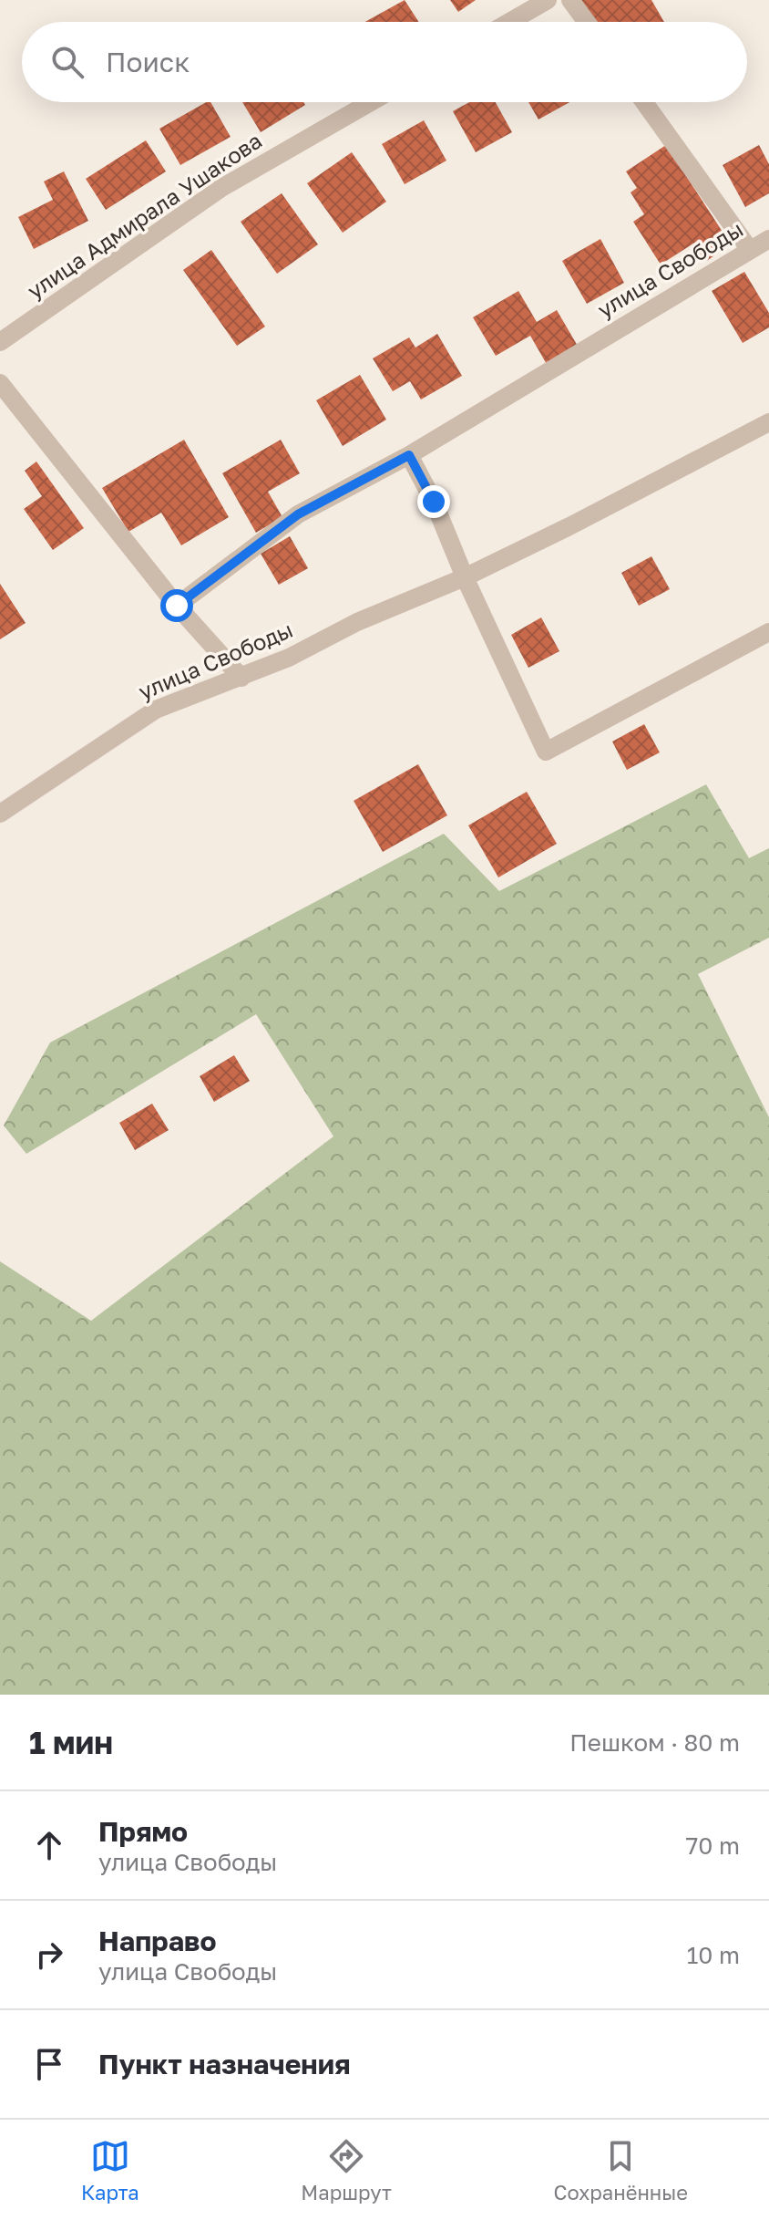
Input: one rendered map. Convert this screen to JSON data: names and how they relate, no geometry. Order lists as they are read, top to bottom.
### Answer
{
  "streets": {
    "street": ["улица Адмирала Ушакова", "улица Свободы"]
  },
  "page": {
    "search": "Поиск",
    "heading": ["1 мин", "Пешком · 80 m"],
    "list": [
      ["Прямо", "улица Свободы", "70 m"],
      ["Направо", "улица Свободы", "10 m"],
      "Пункт назначения"
    ],
    "nav": ["Карта", "Маршрут", "Сохранённые"]
  }
}
